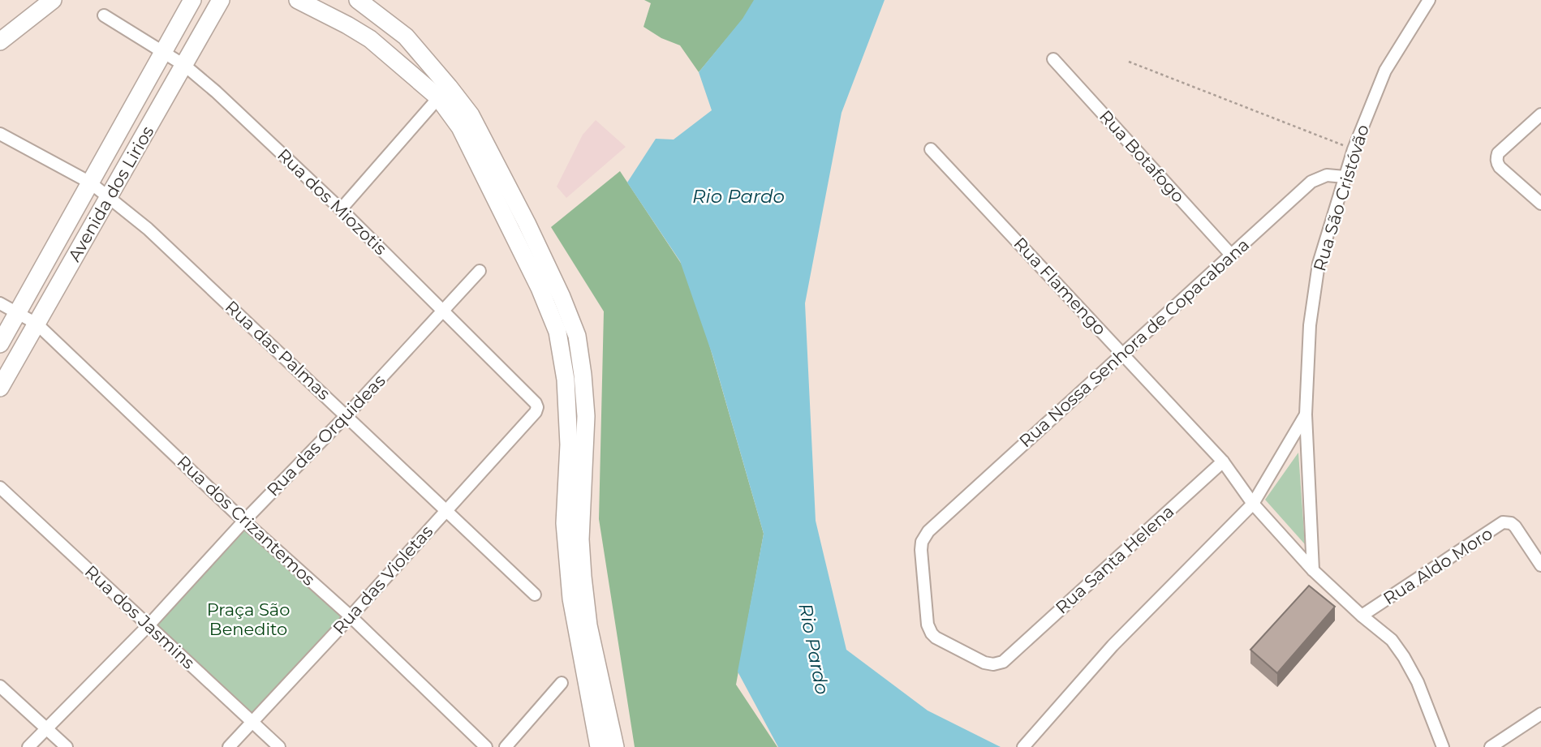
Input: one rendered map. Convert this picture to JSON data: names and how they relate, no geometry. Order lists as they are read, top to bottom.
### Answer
{
  "streets": {
    "main road": ["Avenida dos Lirios"],
    "street": [
      "Rua Botafogo",
      "Rua São Cristóvão",
      "Rua dos Miozotis",
      "Rua Flamengo",
      "Rua Nossa Senhora de Copacabana",
      "Rua das Palmas",
      "Rua das Orquideas",
      "Rua dos Crizantemos",
      "Rua Santa Helena",
      "Rua Aldo Moro",
      "Rua das Violetas",
      "Rua dos Jasmins"
    ]
  },
  "crossings": [
    ["Rua Botafogo", "Rua Nossa Senhora de Copacabana"],
    ["Avenida dos Lirios", "Rua dos Miozotis"],
    ["Avenida dos Lirios", "Rua das Palmas"],
    ["Avenida dos Lirios", "Rua dos Crizantemos"],
    ["Rua São Cristóvão", "Rua Flamengo"],
    ["Rua São Cristóvão", "Rua Nossa Senhora de Copacabana"],
    ["Rua dos Miozotis", "Rua das Orquideas"],
    ["Rua dos Miozotis", "Rua das Violetas"],
    ["Rua Flamengo", "Rua Nossa Senhora de Copacabana"],
    ["Rua Flamengo", "Rua Santa Helena"],
    ["Rua Flamengo", "Rua Aldo Moro"],
    ["Rua Nossa Senhora de Copacabana", "Rua Santa Helena"],
    ["Rua das Palmas", "Rua das Orquideas"],
    ["Rua das Palmas", "Rua das Violetas"],
    ["Rua das Orquideas", "Rua dos Crizantemos"],
    ["Rua das Orquideas", "Rua dos Jasmins"],
    ["Rua dos Crizantemos", "Rua das Violetas"],
    ["Rua das Violetas", "Rua dos Jasmins"]
  ],
  "water": ["Rio Pardo"],
  "parks": ["Praça São Benedito"]
}
